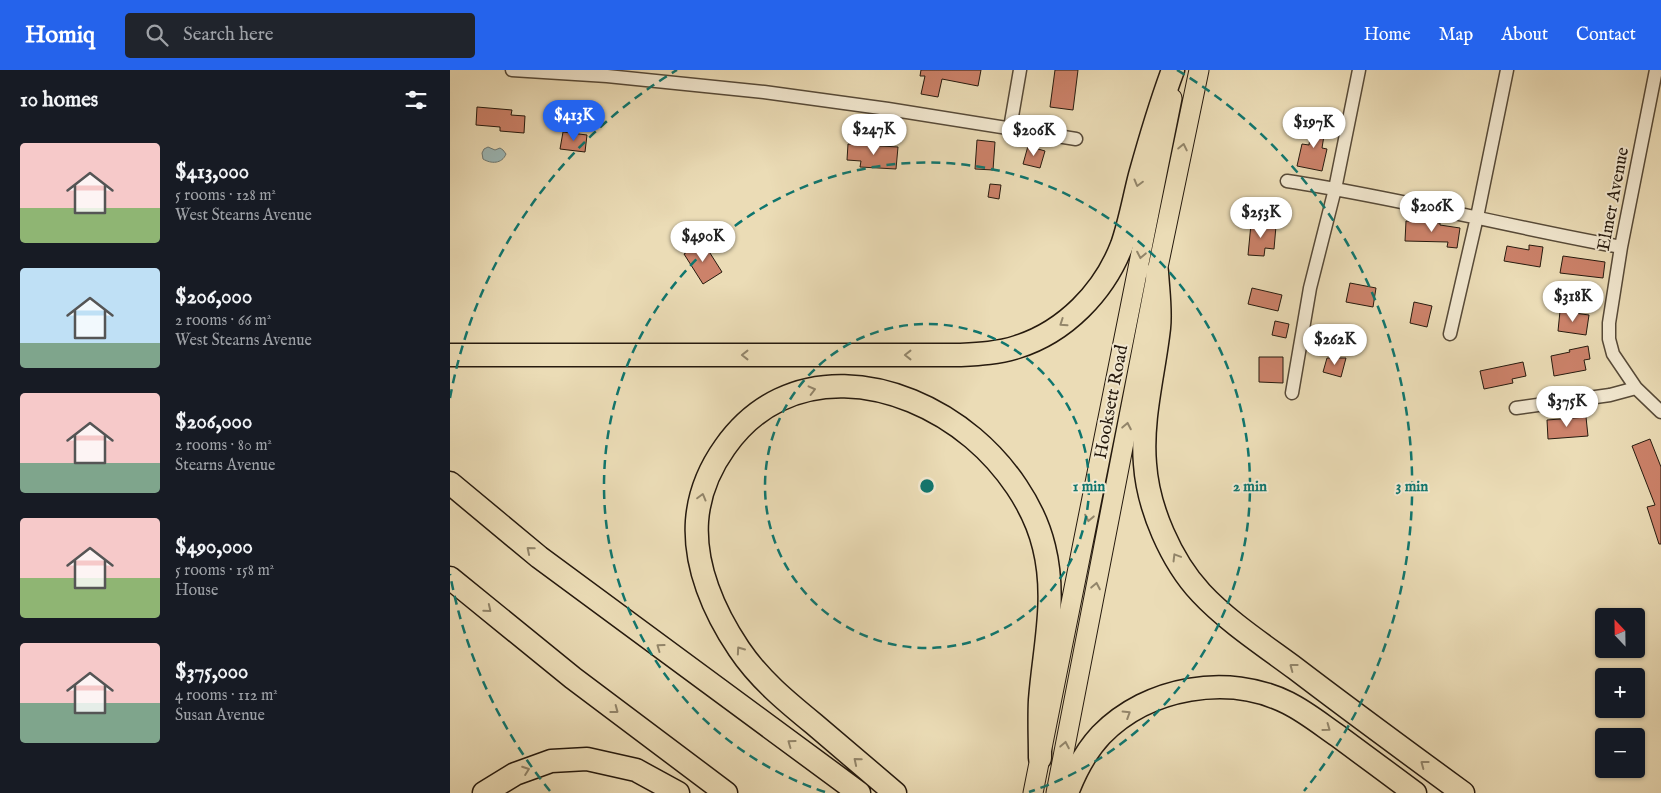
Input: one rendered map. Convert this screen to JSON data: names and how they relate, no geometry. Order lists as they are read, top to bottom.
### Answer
{
  "streets": {
    "main road": ["Hooksett Road"],
    "street": ["Elmer Avenue"]
  },
  "north": "top",
  "page": {
    "header": "Homiq",
    "search": "Search here",
    "nav": [
      "Home",
      "Map",
      "About",
      "Contact"
    ],
    "heading": "10 homes",
    "price": [
      "$413K",
      "$197K",
      "$247K",
      "$206K",
      "$206K",
      "$253K",
      "$490K",
      "$318K",
      "$262K",
      "$375K"
    ],
    "list": [
      {
        "name": "$413,000",
        "note": "5 rooms · 128 m² · West Stearns Avenue"
      },
      {
        "name": "$206,000",
        "note": "2 rooms · 66 m² · West Stearns Avenue"
      },
      {
        "name": "$206,000",
        "note": "2 rooms · 80 m² · Stearns Avenue"
      },
      {
        "name": "$490,000",
        "note": "5 rooms · 158 m² · House"
      },
      {
        "name": "$375,000",
        "note": "4 rooms · 112 m² · Susan Avenue"
      }
    ],
    "map_buttons": ["+", "−"]
  },
  "rings": ["1 min", "2 min", "3 min"]
}
